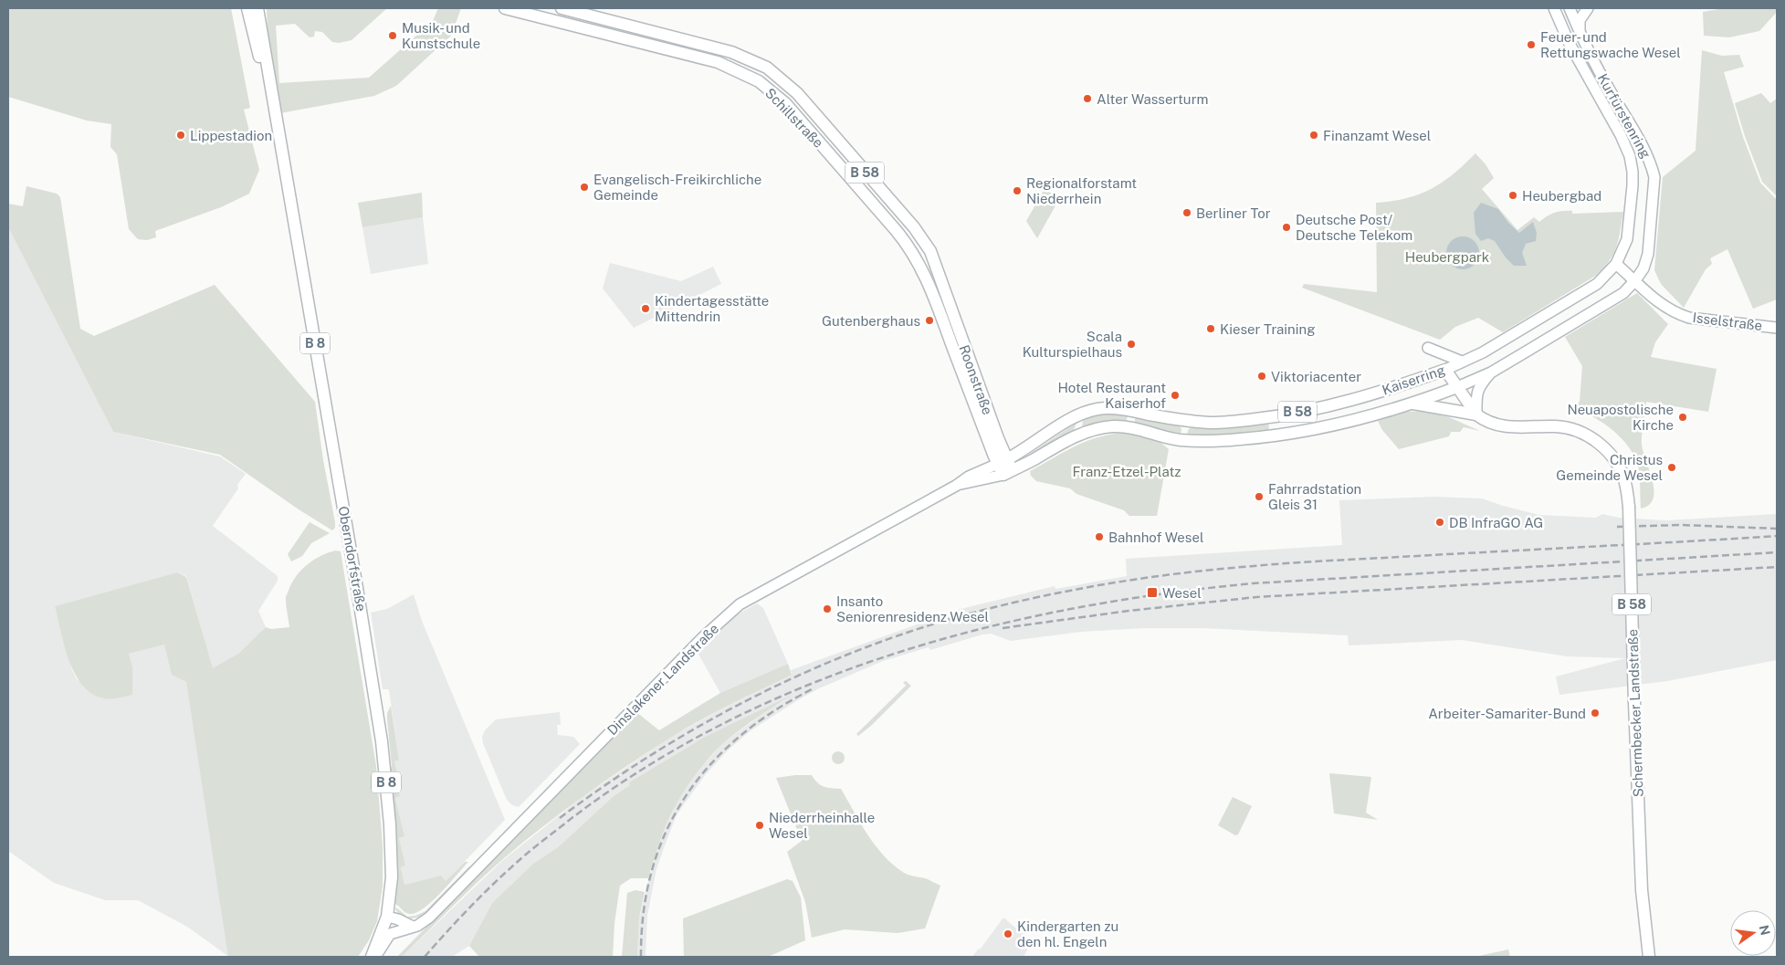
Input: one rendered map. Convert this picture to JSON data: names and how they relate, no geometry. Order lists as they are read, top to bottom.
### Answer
{
  "streets": {
    "main road": [
      "Kurfürstenring",
      "Schillstraße",
      "B 58",
      "Isselstraße",
      "B 8",
      "Roonstraße",
      "Kaiserring",
      "Oberndorfstraße",
      "Dinslakener Landstraße",
      "Schermbecker Landstraße"
    ]
  },
  "crossings": [
    ["Kurfürstenring", "Isselstraße"],
    ["Kurfürstenring", "Kaiserring"],
    ["Schillstraße", "Roonstraße"],
    ["B 58", "Roonstraße"],
    ["B 58", "Kaiserring"],
    ["B 58", "Dinslakener Landstraße"],
    ["B 58", "Schermbecker Landstraße"],
    ["Isselstraße", "Kaiserring"],
    ["B 8", "Oberndorfstraße"],
    ["Roonstraße", "Dinslakener Landstraße"],
    ["Kaiserring", "Schermbecker Landstraße"],
    ["Oberndorfstraße", "Dinslakener Landstraße"]
  ],
  "parks": ["Heubergpark", "Franz-Etzel-Platz"],
  "places": {
    "other": [
      "Musik- und Kunstschule",
      "Feuer- und Rettungswache Wesel",
      "Alter Wasserturm",
      "Lippestadion",
      "Finanzamt Wesel",
      "Evangelisch-Freikirchliche Gemeinde",
      "Regionalforstamt Niederrhein",
      "Heubergbad",
      "Berliner Tor",
      "Deutsche Post/ Deutsche Telekom",
      "Kindertagesstätte Mittendrin",
      "Gutenberghaus",
      "Kieser Training",
      "Scala Kulturspielhaus",
      "Viktoriacenter",
      "Hotel Restaurant Kaiserhof",
      "Neuapostolische Kirche",
      "Christus Gemeinde Wesel",
      "Fahrradstation Gleis 31",
      "DB InfraGO AG",
      "Bahnhof Wesel",
      "Insanto Seniorenresidenz Wesel",
      "Arbeiter-Samariter-Bund",
      "Niederrheinhalle Wesel",
      "Kindergarten zu den hl. Engeln"
    ],
    "transit": ["Wesel"]
  },
  "north": "right"
}
